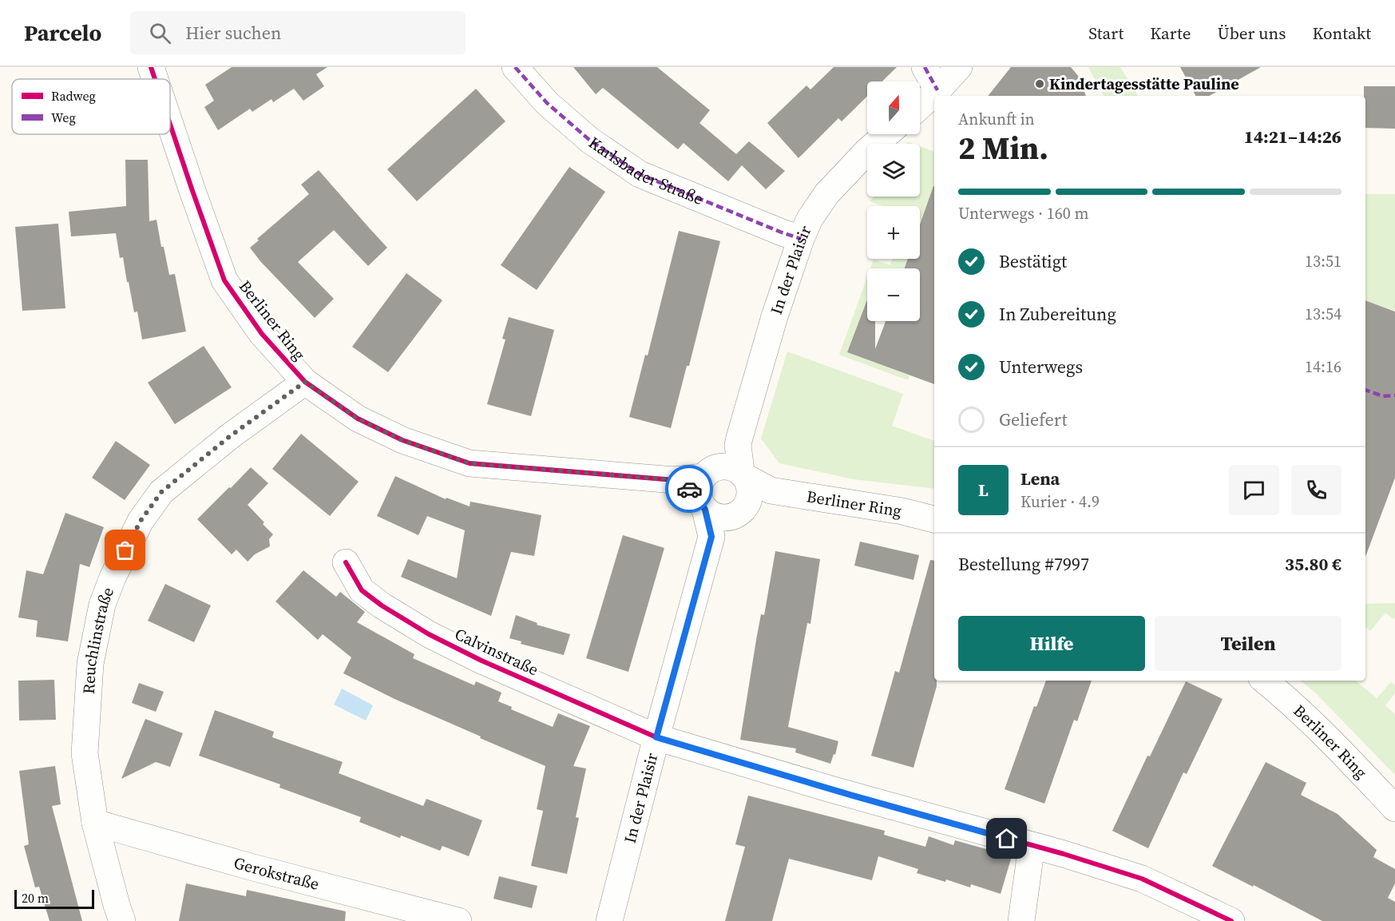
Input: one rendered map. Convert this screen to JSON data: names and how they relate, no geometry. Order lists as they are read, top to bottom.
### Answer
{
  "streets": {
    "street": [
      "Karlsbader Straße",
      "In der Plaisir",
      "Berliner Ring",
      "Reuchlinstraße",
      "Calvinstraße",
      "Gerokstraße"
    ]
  },
  "crossings": [
    ["Karlsbader Straße", "In der Plaisir"],
    ["In der Plaisir", "Berliner Ring"],
    ["In der Plaisir", "Calvinstraße"],
    ["Berliner Ring", "Reuchlinstraße"],
    ["Reuchlinstraße", "Gerokstraße"]
  ],
  "places": ["Kindertagesstätte Pauline"],
  "legend": ["Radweg", "Weg"],
  "scale_bar": "20 m",
  "north": "top",
  "page": {
    "header": "Parcelo",
    "search": "Hier suchen",
    "nav": [
      "Start",
      "Karte",
      "Über uns",
      "Kontakt"
    ],
    "map_buttons": ["+", "−"],
    "heading": ["2 Min.", "Ankunft in", "14:21–14:26"],
    "panel": [
      "Lena",
      "Kurier · 4.9",
      "Bestellung #7997",
      "35.80 €"
    ],
    "bar": "Unterwegs · 160 m",
    "list": [
      ["Bestätigt", "13:51"],
      ["In Zubereitung", "13:54"],
      ["Unterwegs", "14:16"],
      "Geliefert"
    ],
    "round": "L",
    "buttons": ["Hilfe", "Teilen"],
    "scale": "20 m"
  }
}
